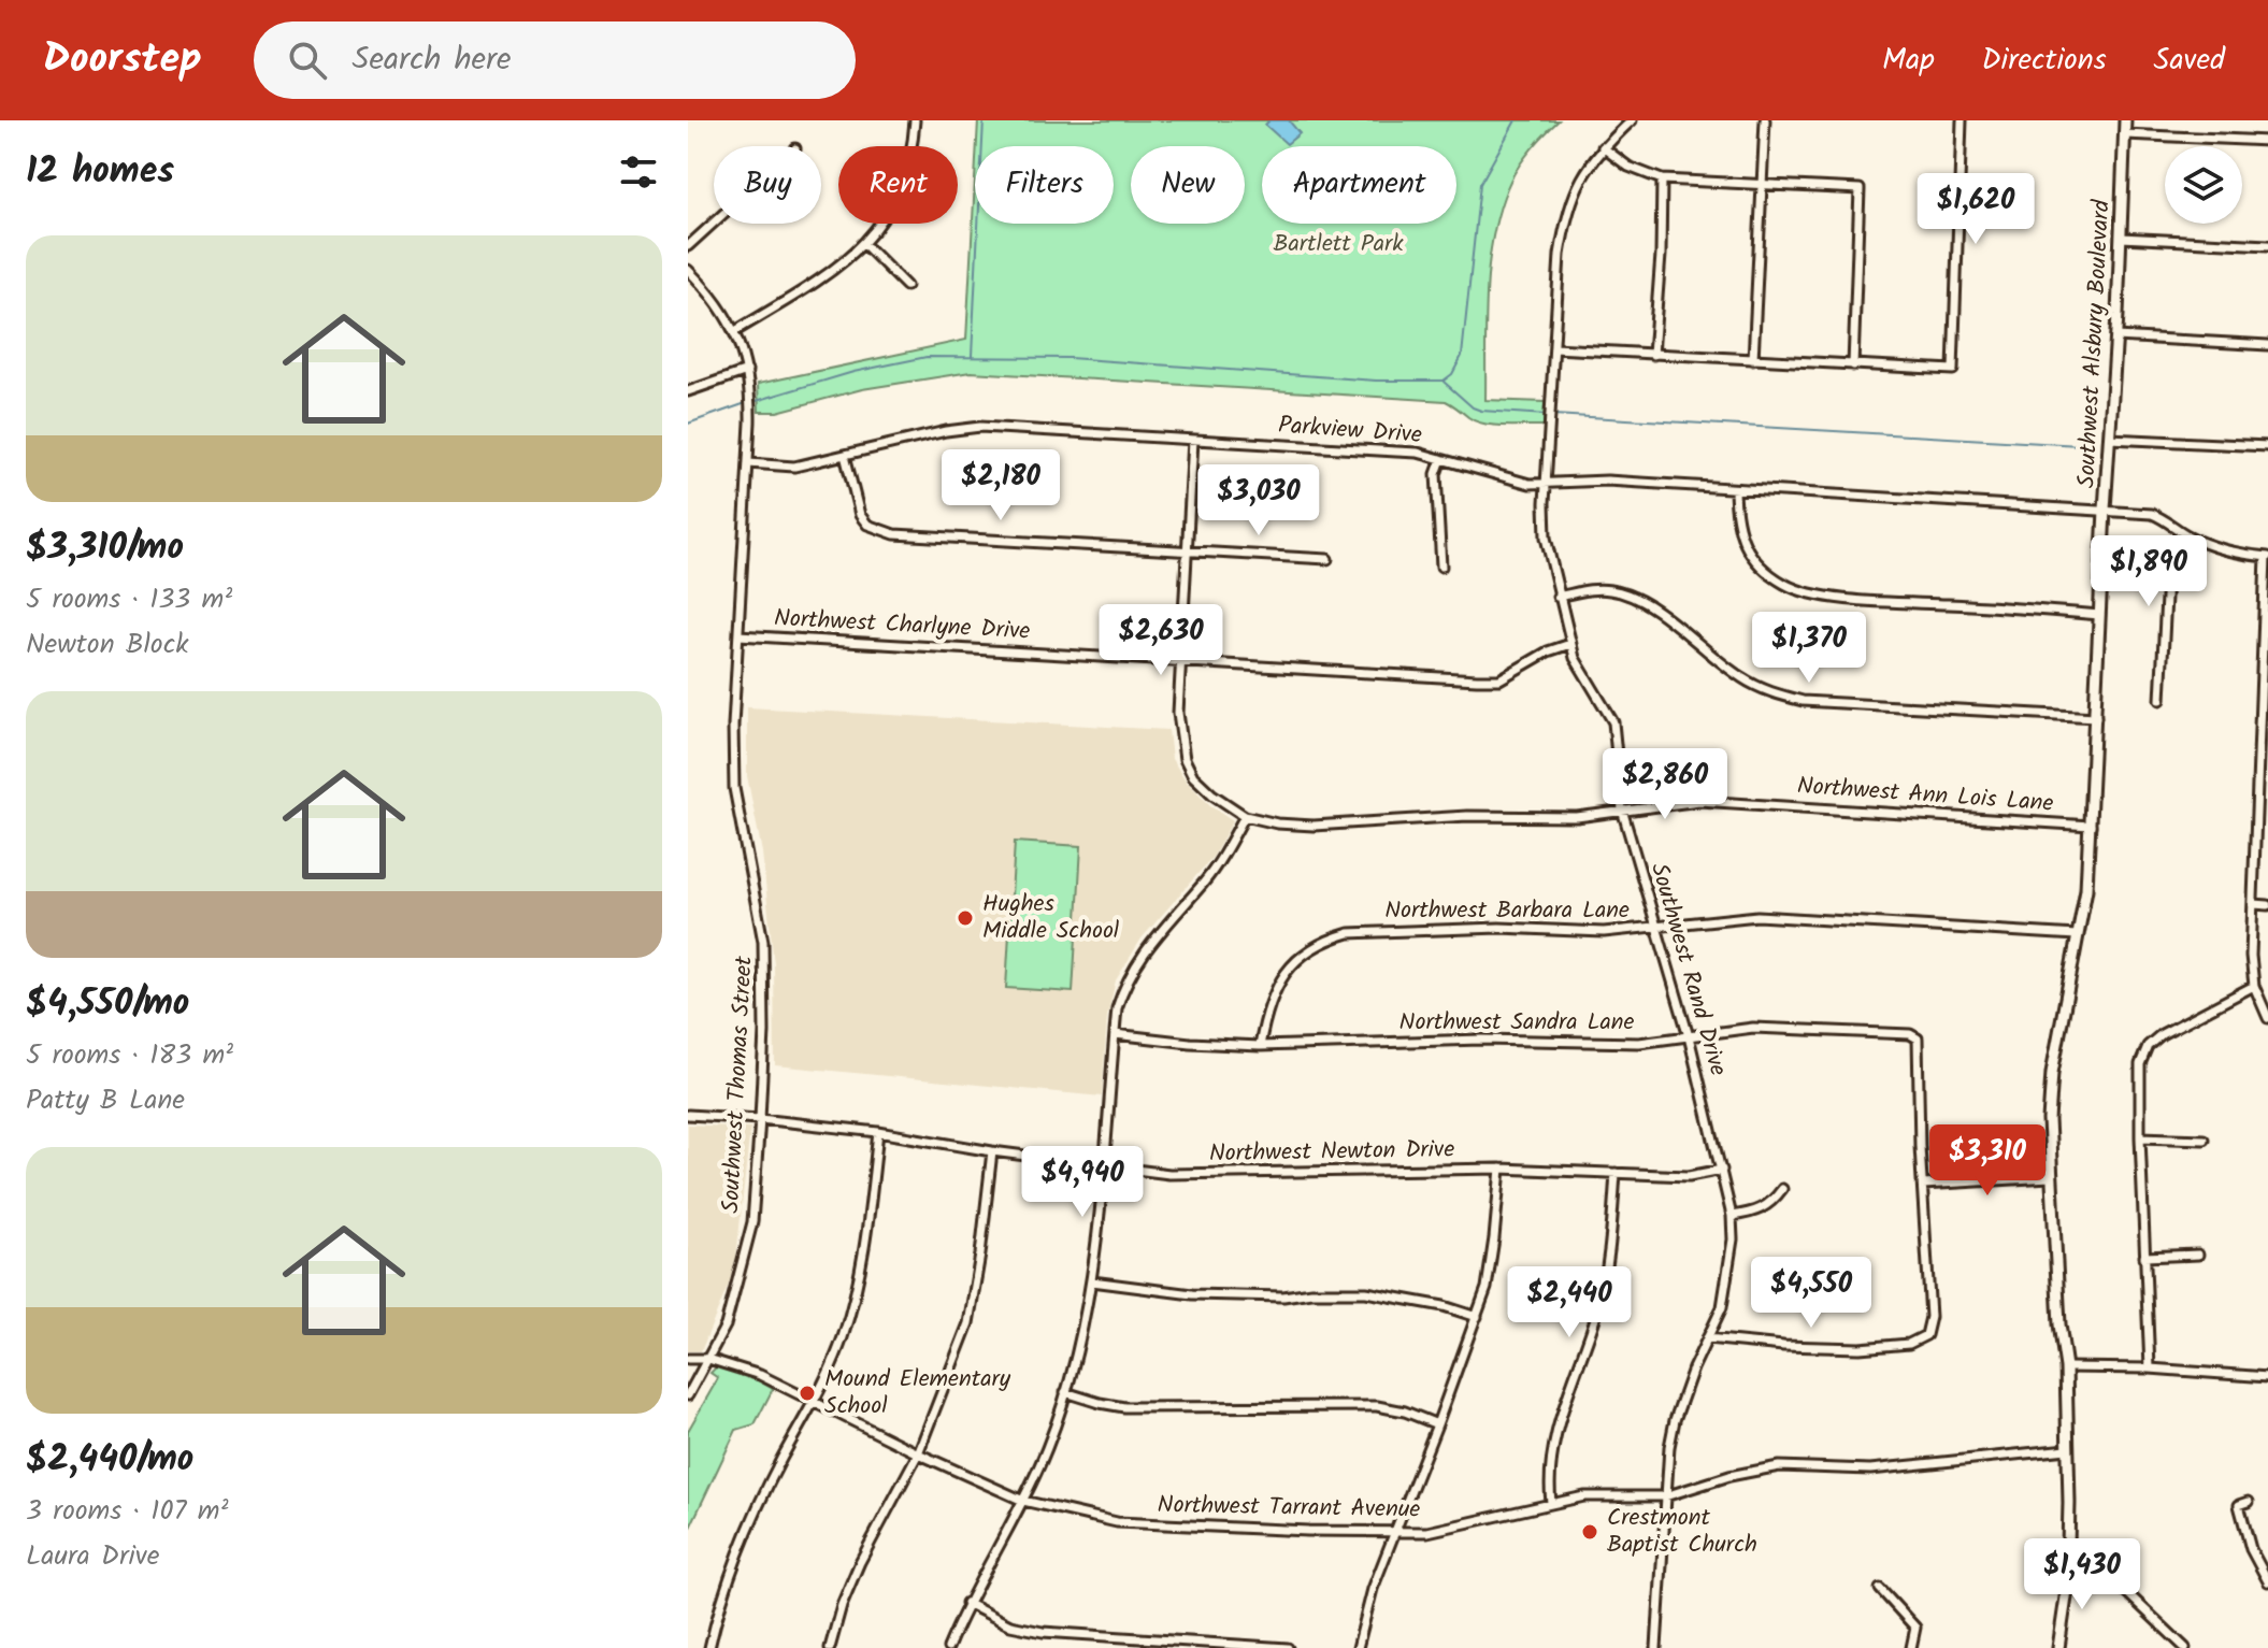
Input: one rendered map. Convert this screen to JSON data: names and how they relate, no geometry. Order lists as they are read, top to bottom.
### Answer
{
  "streets": {
    "main road": ["Southwest Alsbury Boulevard"],
    "street": [
      "Parkview Drive",
      "Northwest Charlyne Drive",
      "Northwest Ann Lois Lane",
      "Northwest Barbara Lane",
      "Southwest Rand Drive",
      "Northwest Sandra Lane",
      "Southwest Thomas Street",
      "Northwest Newton Drive",
      "Northwest Tarrant Avenue"
    ]
  },
  "crossings": [
    ["Southwest Alsbury Boulevard", "Parkview Drive"],
    ["Southwest Alsbury Boulevard", "Northwest Ann Lois Lane"],
    ["Southwest Alsbury Boulevard", "Northwest Barbara Lane"],
    ["Southwest Alsbury Boulevard", "Northwest Tarrant Avenue"],
    ["Parkview Drive", "Southwest Rand Drive"],
    ["Parkview Drive", "Southwest Thomas Street"],
    ["Northwest Charlyne Drive", "Southwest Rand Drive"],
    ["Northwest Charlyne Drive", "Southwest Thomas Street"],
    ["Northwest Ann Lois Lane", "Southwest Rand Drive"],
    ["Northwest Barbara Lane", "Southwest Rand Drive"],
    ["Northwest Barbara Lane", "Northwest Sandra Lane"],
    ["Southwest Rand Drive", "Northwest Sandra Lane"],
    ["Southwest Rand Drive", "Northwest Newton Drive"],
    ["Southwest Rand Drive", "Northwest Tarrant Avenue"],
    ["Southwest Thomas Street", "Northwest Newton Drive"],
    ["Southwest Thomas Street", "Northwest Tarrant Avenue"]
  ],
  "parks": ["Bartlett Park"],
  "places": ["Hughes Middle School", "Mound Elementary School", "Crestmont Baptist Church"],
  "page": {
    "header": "Doorstep",
    "search": "Search here",
    "nav": ["Map", "Directions", "Saved"],
    "heading": "12 homes",
    "chip": [
      "Buy",
      "Rent",
      "Filters",
      "New",
      "Apartment"
    ],
    "price": [
      "$1,620",
      "$2,180",
      "$3,030",
      "$1,890",
      "$2,630",
      "$1,370",
      "$2,860",
      "$3,310",
      "$4,940",
      "$4,550",
      "$2,440",
      "$1,430"
    ],
    "list": [
      {
        "name": "$3,310/mo",
        "note": "5 rooms · 133 m² · Newton Block"
      },
      {
        "name": "$4,550/mo",
        "note": "5 rooms · 183 m² · Patty B Lane"
      },
      {
        "name": "$2,440/mo",
        "note": "3 rooms · 107 m² · Laura Drive"
      }
    ]
  }
}
